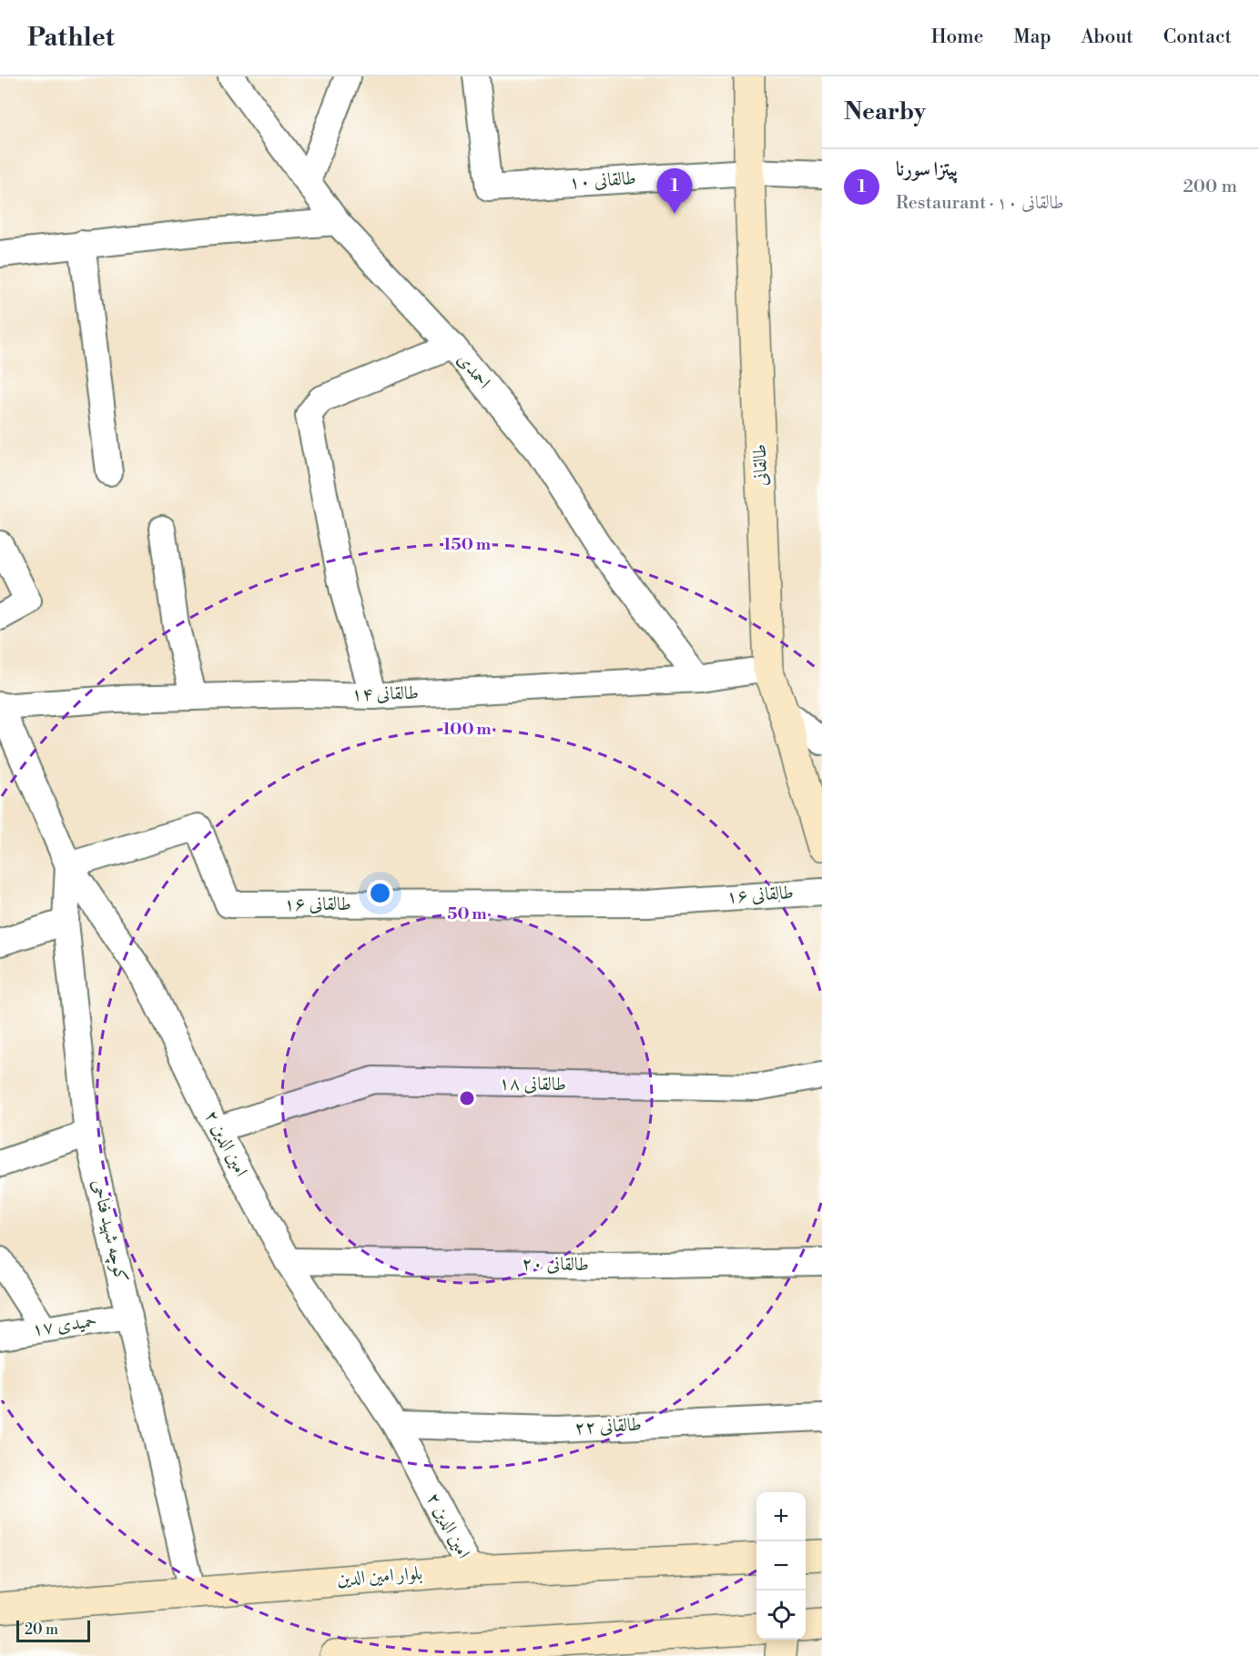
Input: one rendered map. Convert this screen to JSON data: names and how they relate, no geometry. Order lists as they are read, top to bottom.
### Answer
{
  "streets": {
    "main road": ["طالقانی", "بلوار امین الدین"],
    "street": [
      "طالقانی ۱۰",
      "احمدی",
      "طالقانی ۱۴",
      "طالقانی ۱۶",
      "طالقانی ۱۸",
      "امین الدین ۲",
      "کوچه شهید فتاحی",
      "طالقانی ۲۰",
      "حمیدی ۱۷",
      "طالقانی ۲۲"
    ]
  },
  "crossings": [
    ["طالقانی ۱۰", "طالقانی"],
    ["احمدی", "طالقانی ۱۴"],
    ["طالقانی", "طالقانی ۱۴"],
    ["طالقانی ۱۴", "امین الدین ۲"],
    ["طالقانی ۱۶", "امین الدین ۲"],
    ["طالقانی ۱۶", "کوچه شهید فتاحی"],
    ["طالقانی ۱۸", "امین الدین ۲"],
    ["امین الدین ۲", "کوچه شهید فتاحی"],
    ["امین الدین ۲", "طالقانی ۲۰"],
    ["امین الدین ۲", "طالقانی ۲۲"],
    ["امین الدین ۲", "بلوار امین الدین"],
    ["کوچه شهید فتاحی", "حمیدی ۱۷"],
    ["کوچه شهید فتاحی", "بلوار امین الدین"]
  ],
  "scale_bar": "20 m",
  "page": {
    "header": "Pathlet",
    "nav": [
      "Home",
      "Map",
      "About",
      "Contact"
    ],
    "heading": "Nearby",
    "list": [
      {
        "mark": "1",
        "name": "پیتزا سورنا",
        "note": "Restaurant · طالقانی ۱۰",
        "value": "200 m"
      }
    ],
    "pins": "1",
    "map_buttons": ["+", "−"],
    "scale": "20 m"
  },
  "rings": ["150 m", "100 m", "50 m"]
}
